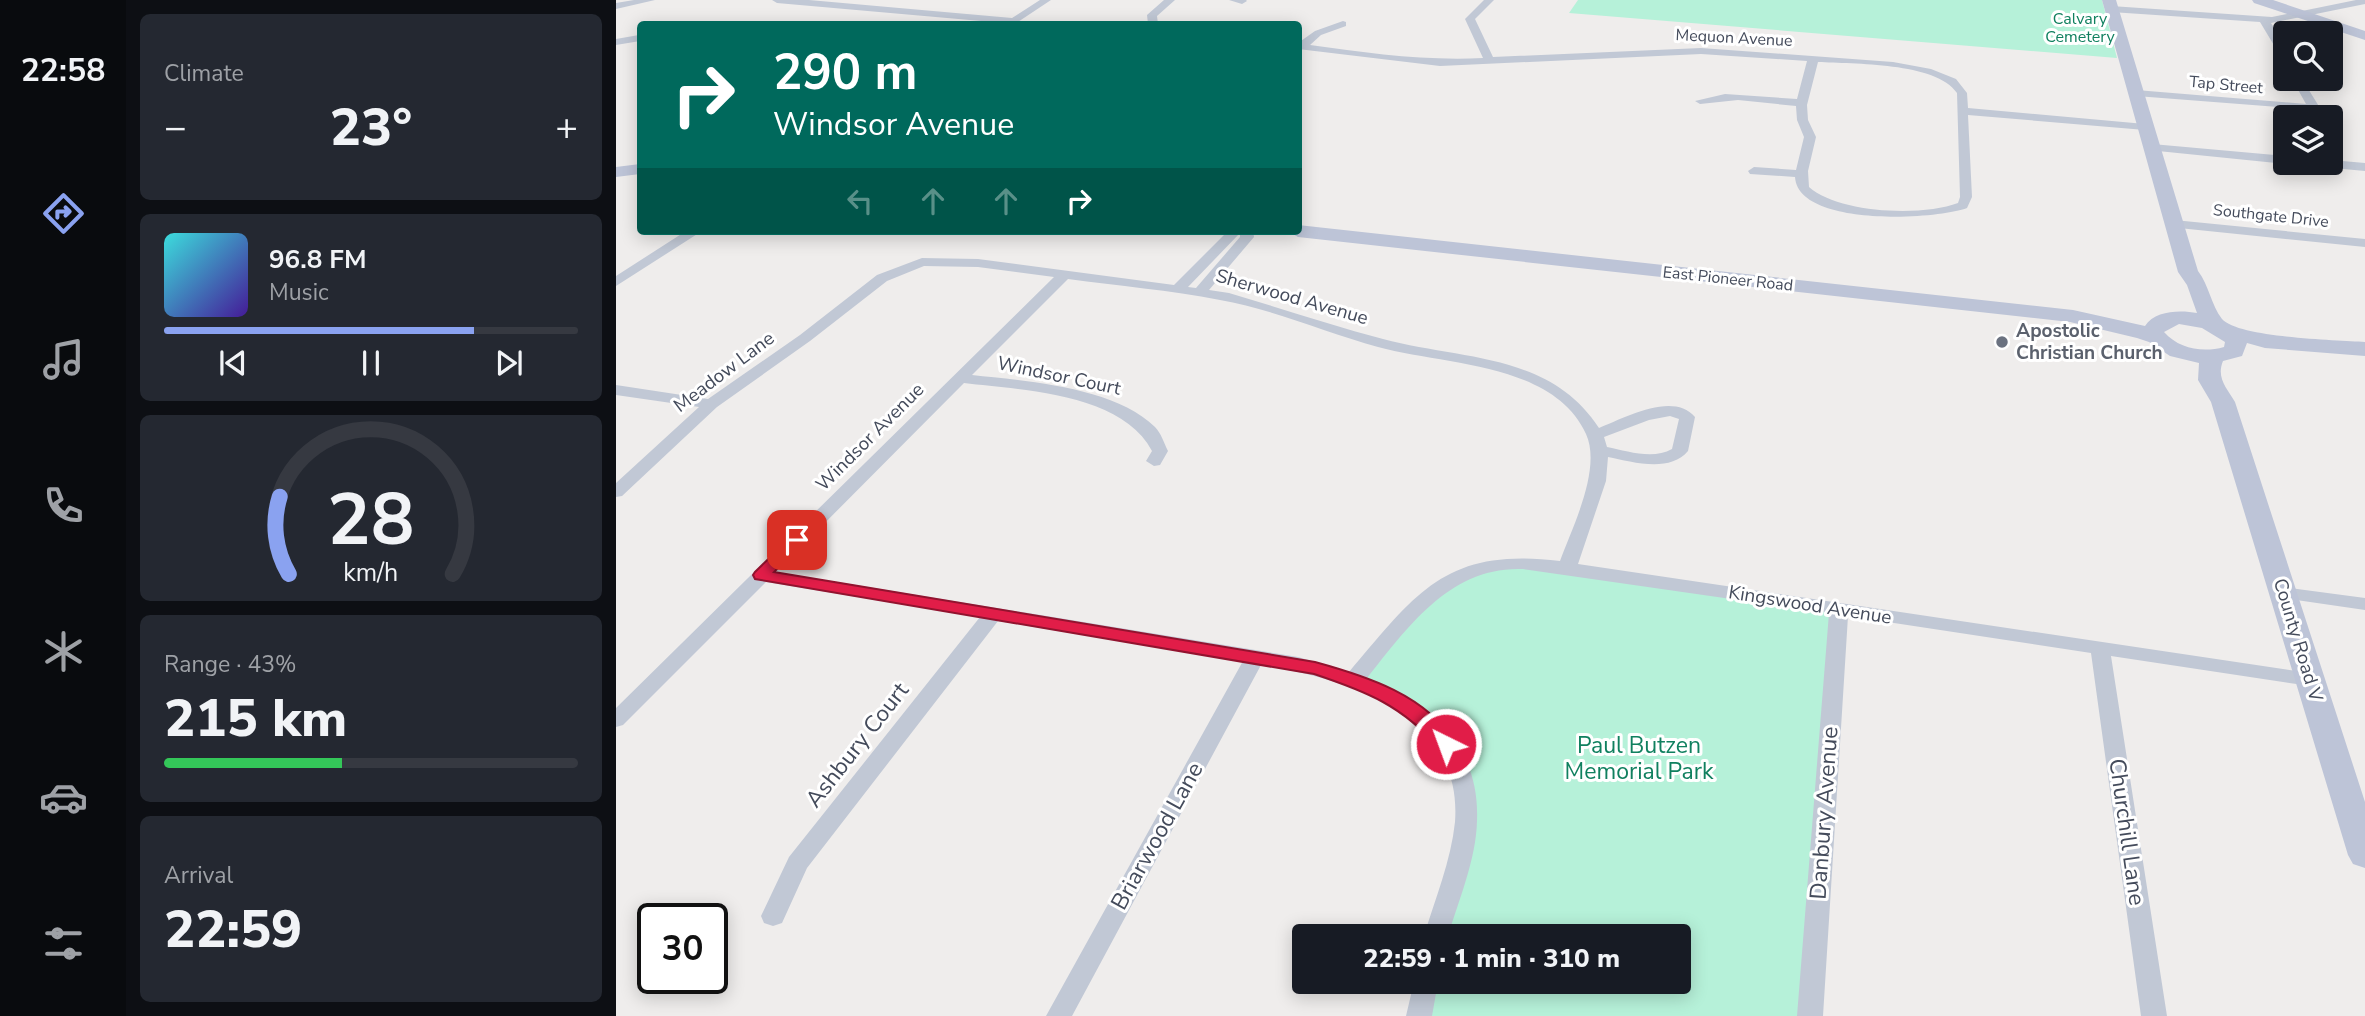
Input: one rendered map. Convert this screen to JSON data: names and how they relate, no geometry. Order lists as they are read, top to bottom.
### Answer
{
  "streets": {
    "main road": ["East Pioneer Road", "County Road V"],
    "street": [
      "Mequon Avenue",
      "Tap Street",
      "Southgate Drive",
      "Sherwood Avenue",
      "Meadow Lane",
      "Windsor Court",
      "Windsor Avenue",
      "Kingswood Avenue",
      "Ashbury Court",
      "Danbury Avenue",
      "Churchill Lane",
      "Briarwood Lane"
    ]
  },
  "crossings": [
    ["Tap Street", "County Road V"],
    ["Southgate Drive", "County Road V"],
    ["East Pioneer Road", "County Road V"],
    ["Sherwood Avenue", "Meadow Lane"],
    ["Sherwood Avenue", "Windsor Avenue"],
    ["Windsor Court", "Windsor Avenue"],
    ["Kingswood Avenue", "County Road V"],
    ["Kingswood Avenue", "Danbury Avenue"],
    ["Kingswood Avenue", "Churchill Lane"]
  ],
  "parks": ["Calvary Cemetery", "Paul Butzen Memorial Park"],
  "places": ["Apostolic Christian Church"],
  "page": {
    "tabs": "22:58",
    "tile": [
      "Climate",
      ["Range · 43%", "215 km"],
      ["Arrival", "22:59"]
    ],
    "turn": ["290 m", "Windsor Avenue"],
    "heat": ["−", "23°", "+"],
    "song": ["96.8 FM", "Music"],
    "limit": "30",
    "trip": "22:59 · 1 min · 310 m",
    "gauge": ["28", "km/h"]
  }
}
